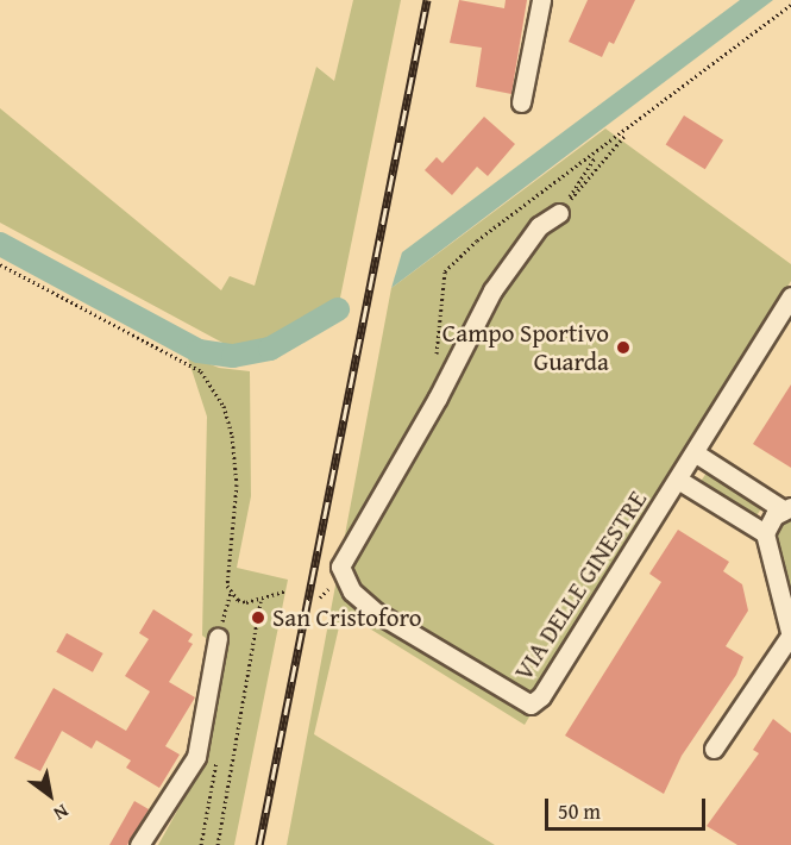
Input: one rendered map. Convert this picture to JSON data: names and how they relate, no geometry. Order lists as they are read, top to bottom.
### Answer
{
  "streets": {
    "street": ["VIA DELLE GINESTRE"]
  },
  "places": ["Campo Sportivo Guarda", "San Cristoforo"],
  "scale_bar": "50 m",
  "north": "bottom right"
}
